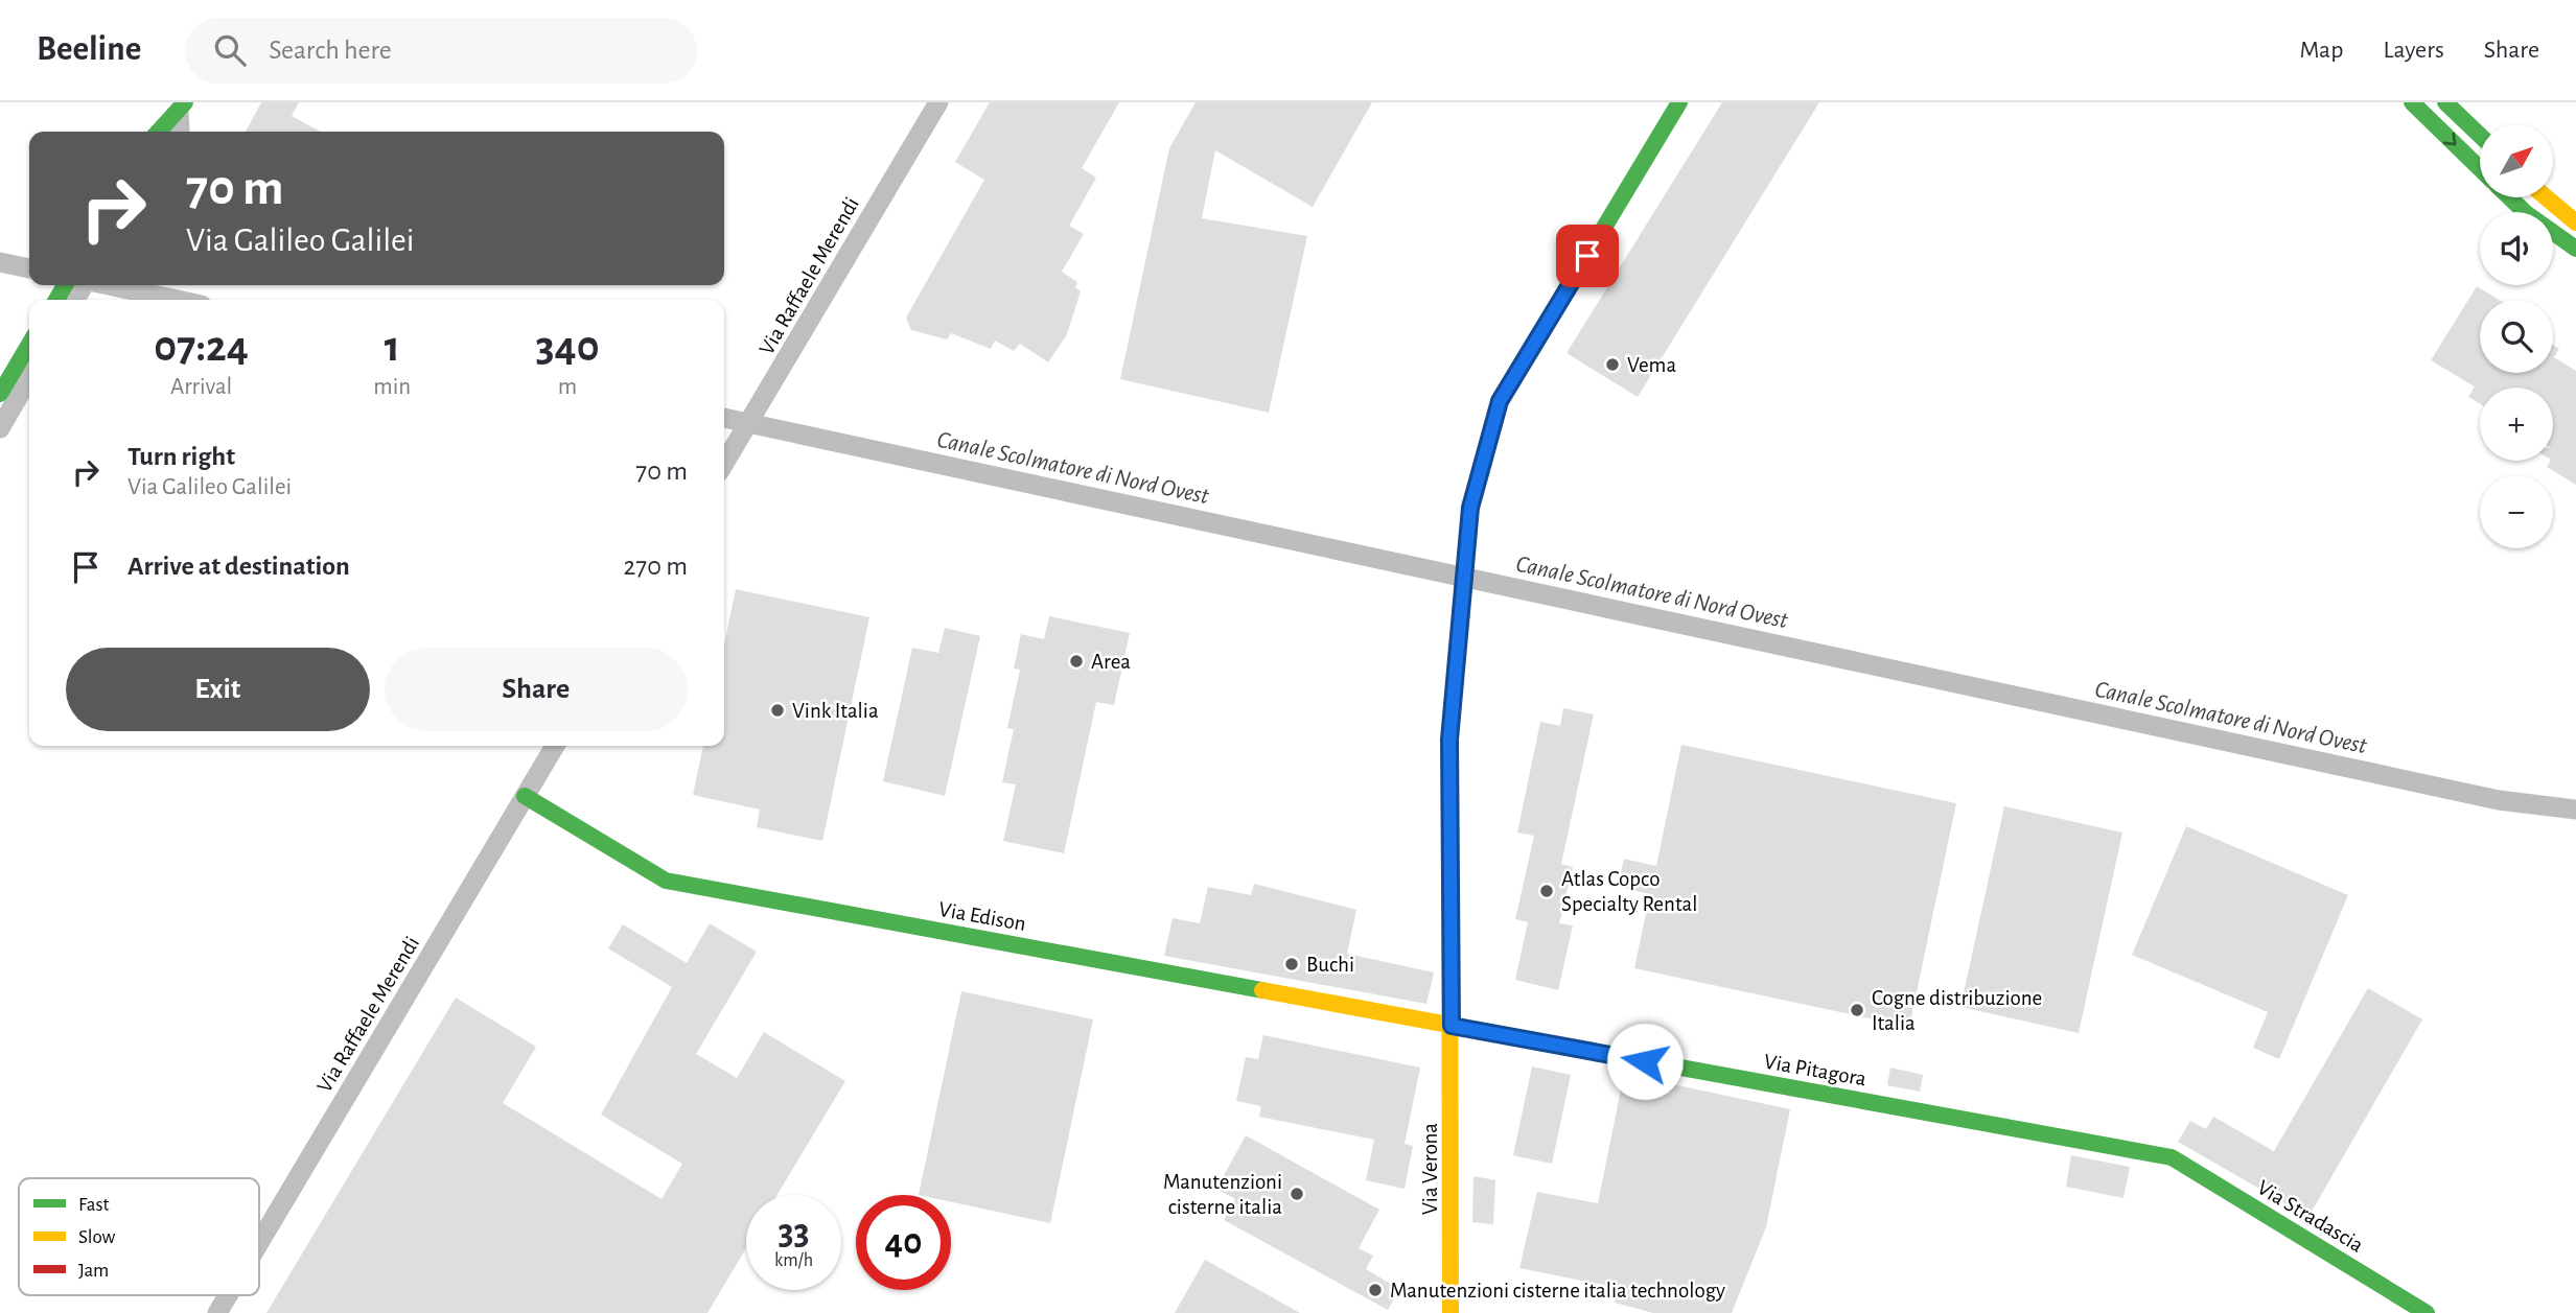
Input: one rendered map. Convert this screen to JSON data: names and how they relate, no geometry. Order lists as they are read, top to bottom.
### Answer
{
  "streets": {
    "street": [
      "Via Raffaele Merendi",
      "Via Edison",
      "Via Pitagora",
      "Via Verona",
      "Via Stradascia"
    ]
  },
  "crossings": [
    ["Via Raffaele Merendi", "Via Edison"],
    ["Via Edison", "Via Pitagora"],
    ["Via Edison", "Via Verona"],
    ["Via Pitagora", "Via Verona"],
    ["Via Pitagora", "Via Stradascia"]
  ],
  "water": ["Canale Scolmatore di Nord Ovest"],
  "places": [
    "Vema",
    "Area",
    "Vink Italia",
    "Atlas Copco Specialty Rental",
    "Buchi",
    "Cogne distribuzione Italia",
    "Manutenzioni cisterne italia",
    "Manutenzioni cisterne italia technology"
  ],
  "legend": ["Fast", "Slow", "Jam"],
  "north": "top right",
  "page": {
    "header": "Beeline",
    "search": "Search here",
    "nav": ["Map", "Layers", "Share"],
    "map_buttons": ["+", "−"],
    "turn": ["70 m", "Via Galileo Galilei"],
    "eta": [
      "07:24",
      "Arrival",
      "1",
      "min",
      "340",
      "m"
    ],
    "list": [
      {
        "name": "Turn right",
        "note": "Via Galileo Galilei",
        "value": "70 m"
      },
      {
        "name": "Arrive at destination",
        "value": "270 m"
      }
    ],
    "buttons": ["Exit", "Share"],
    "speed": "33 km/h",
    "limit": "40"
  }
}
